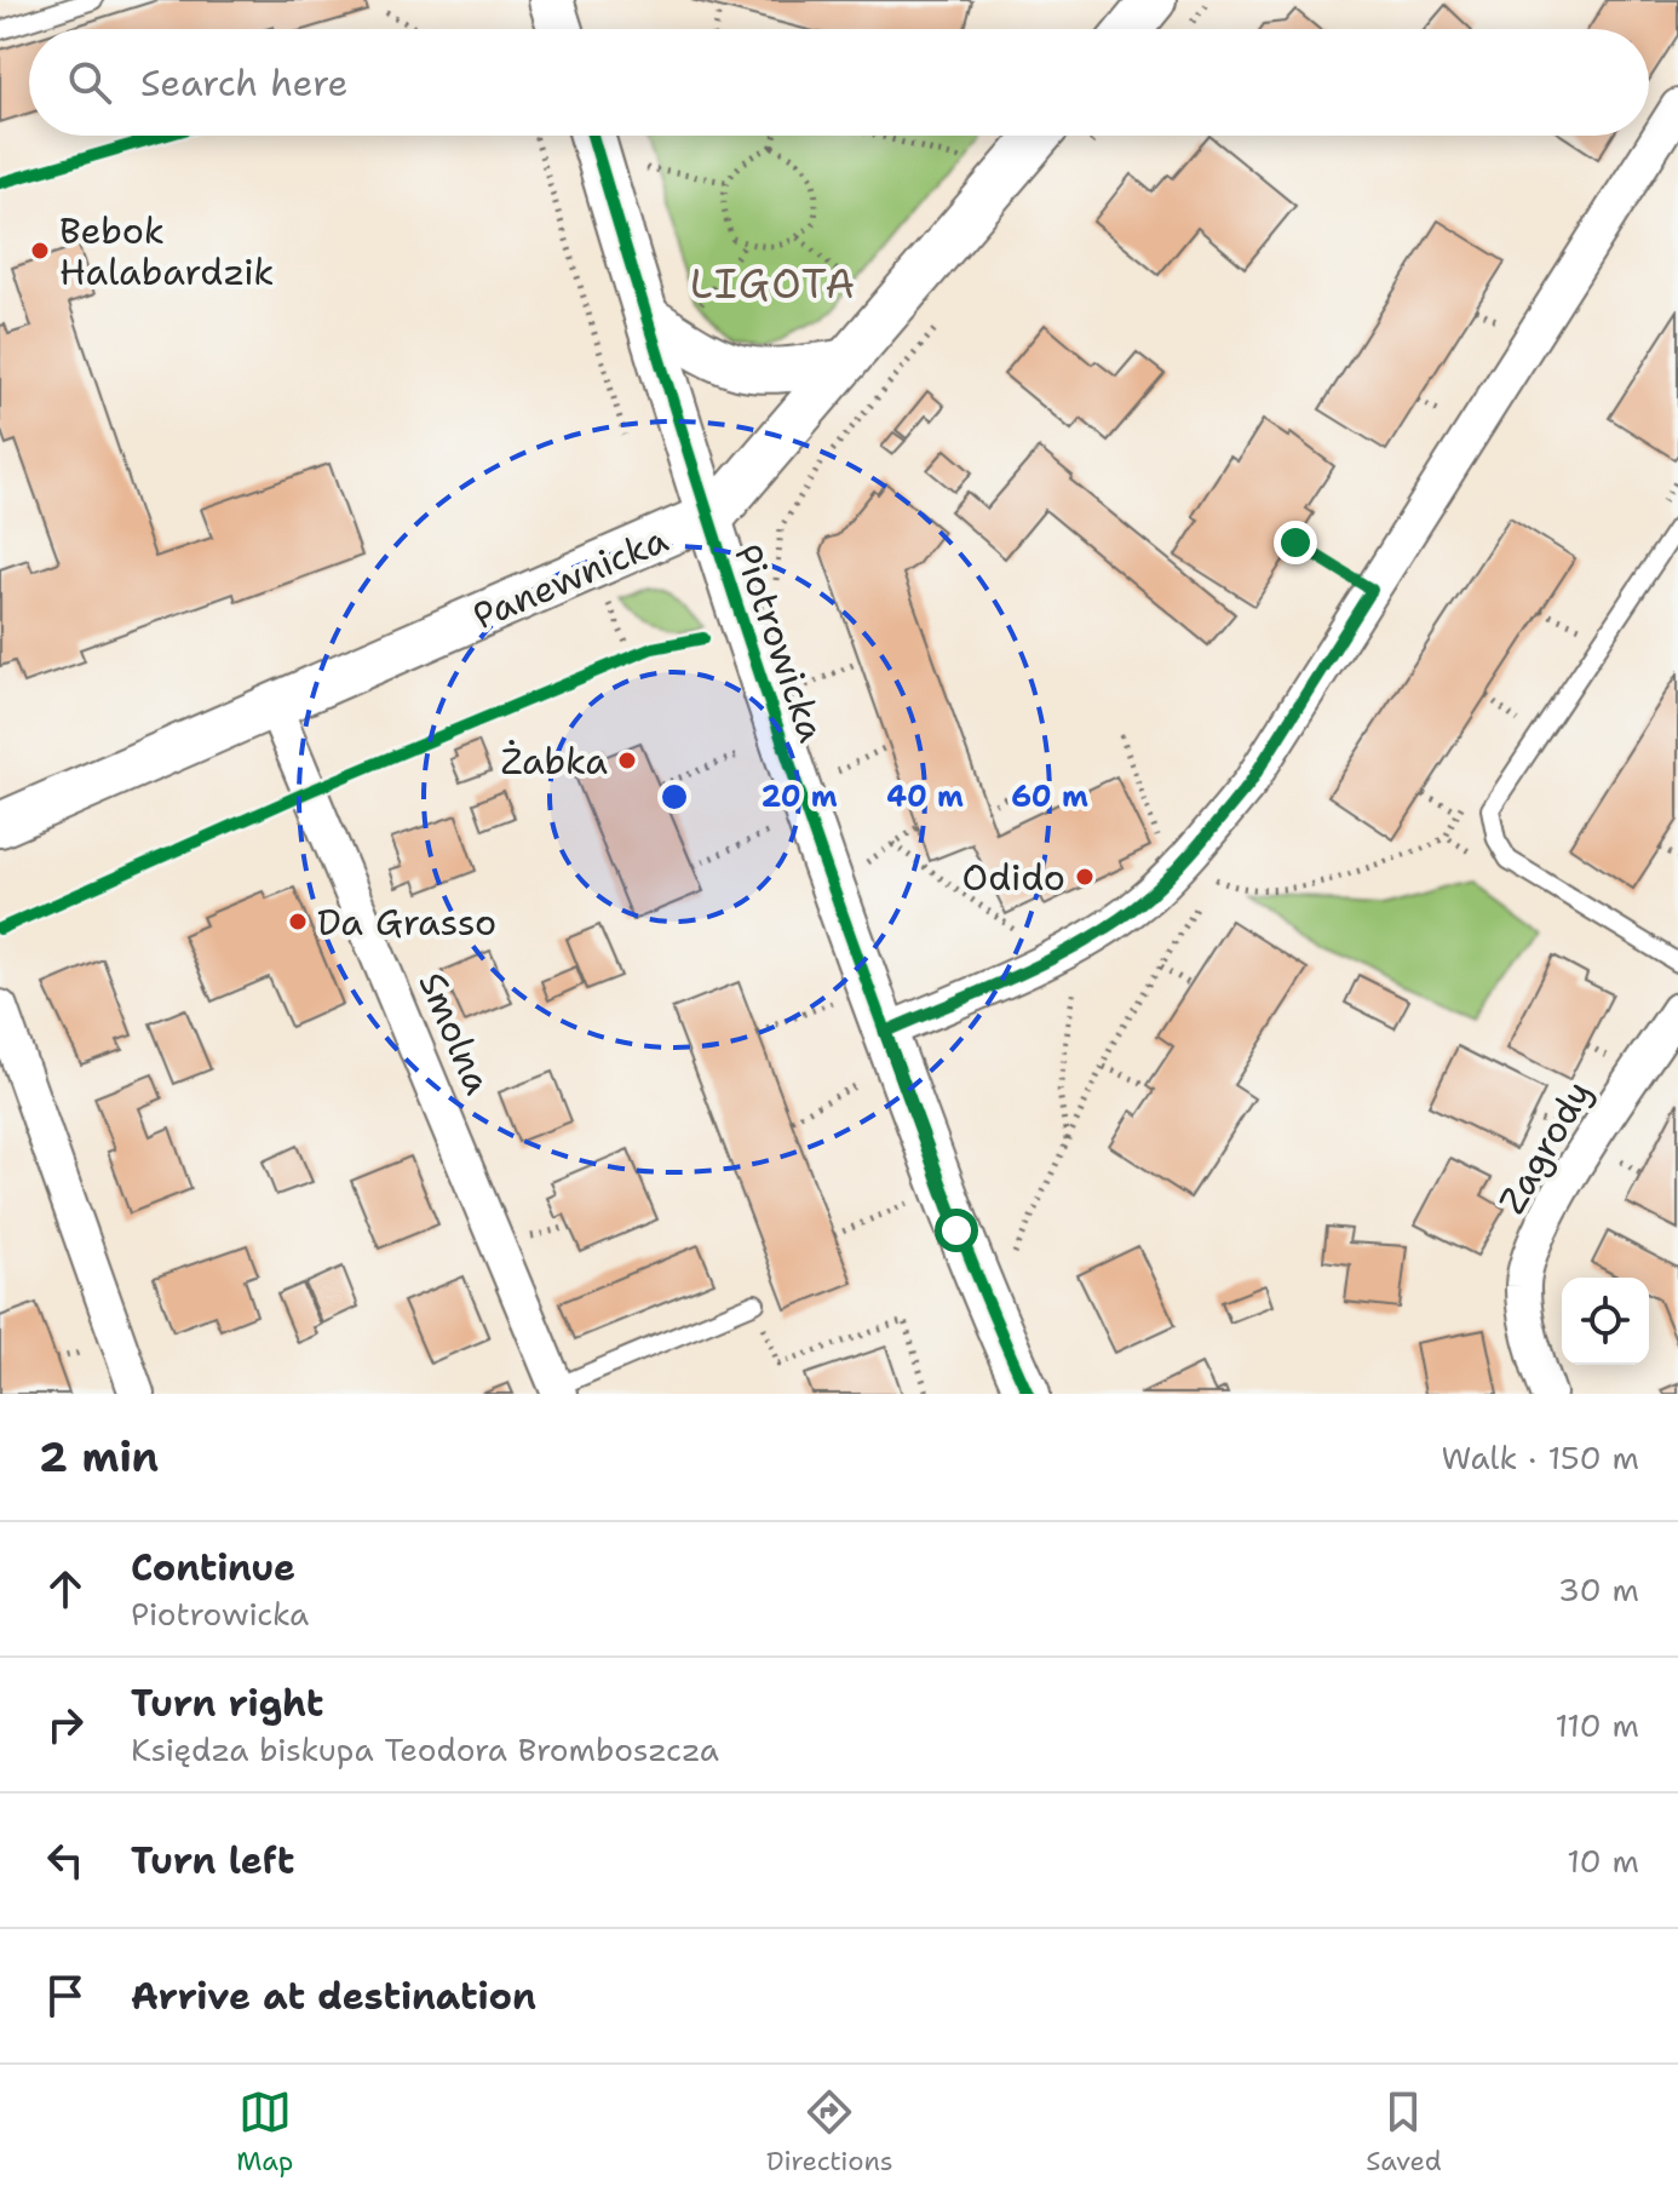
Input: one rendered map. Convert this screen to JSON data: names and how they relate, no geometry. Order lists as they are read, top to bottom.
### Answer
{
  "streets": {
    "street": [
      "Panewnicka",
      "Piotrowicka",
      "Smolna",
      "Zagrody"
    ]
  },
  "crossings": [
    ["Panewnicka", "Piotrowicka"],
    ["Panewnicka", "Smolna"]
  ],
  "districts": ["LIGOTA"],
  "places": [
    "Bebok Halabardzik",
    "Żabka",
    "Odido",
    "Da Grasso"
  ],
  "page": {
    "search": "Search here",
    "heading": ["2 min", "Walk · 150 m"],
    "list": [
      ["Continue", "Piotrowicka", "30 m"],
      ["Turn right", "Księdza biskupa Teodora Bromboszcza", "110 m"],
      ["Turn left", "10 m"],
      "Arrive at destination"
    ],
    "nav": ["Map", "Directions", "Saved"]
  },
  "rings": ["20 m", "40 m", "60 m"]
}
